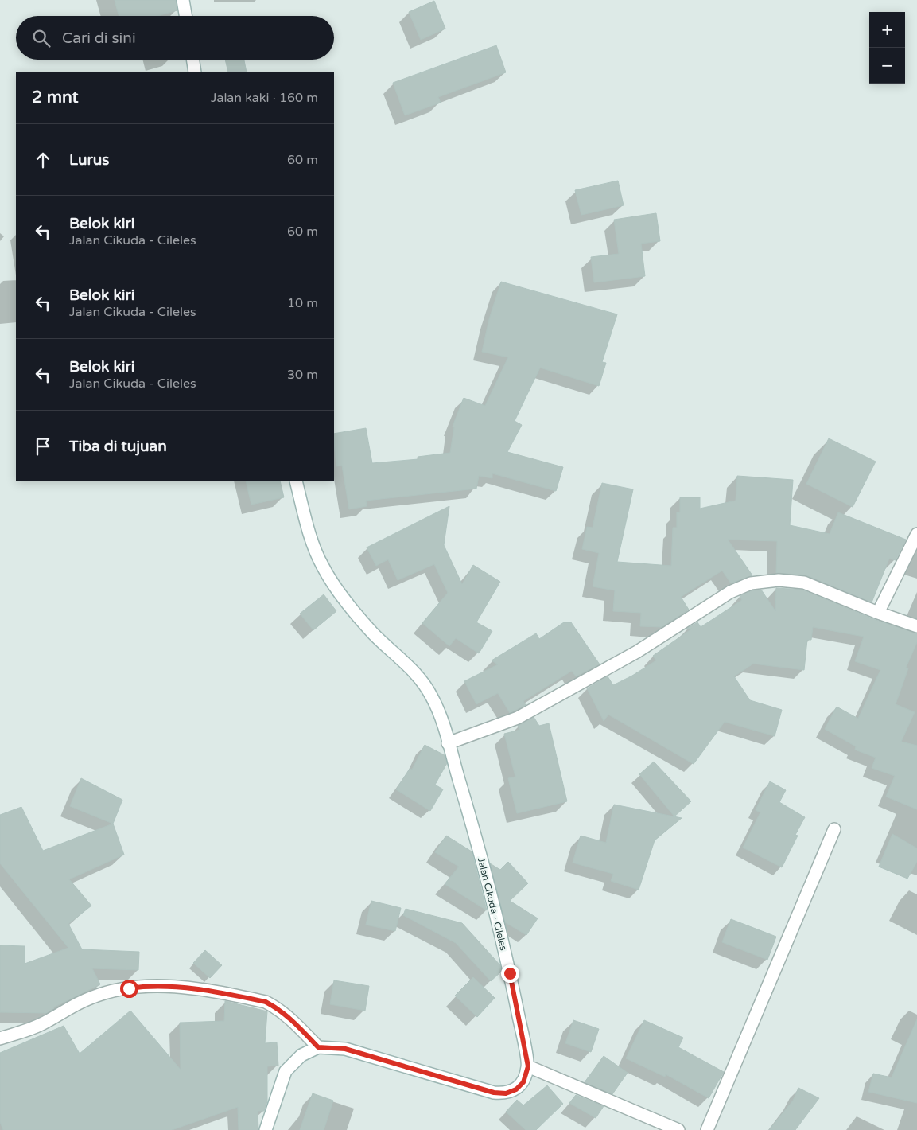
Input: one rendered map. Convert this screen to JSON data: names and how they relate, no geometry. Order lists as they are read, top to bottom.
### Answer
{
  "streets": {
    "street": ["Jalan Cikuda - Cileles"]
  },
  "page": {
    "map_buttons": ["+", "−"],
    "search": "Cari di sini",
    "heading": ["2 mnt", "Jalan kaki · 160 m"],
    "list": [
      ["Lurus", "60 m"],
      ["Belok kiri", "Jalan Cikuda - Cileles", "60 m"],
      ["Belok kiri", "Jalan Cikuda - Cileles", "10 m"],
      ["Belok kiri", "Jalan Cikuda - Cileles", "30 m"],
      "Tiba di tujuan"
    ]
  }
}
